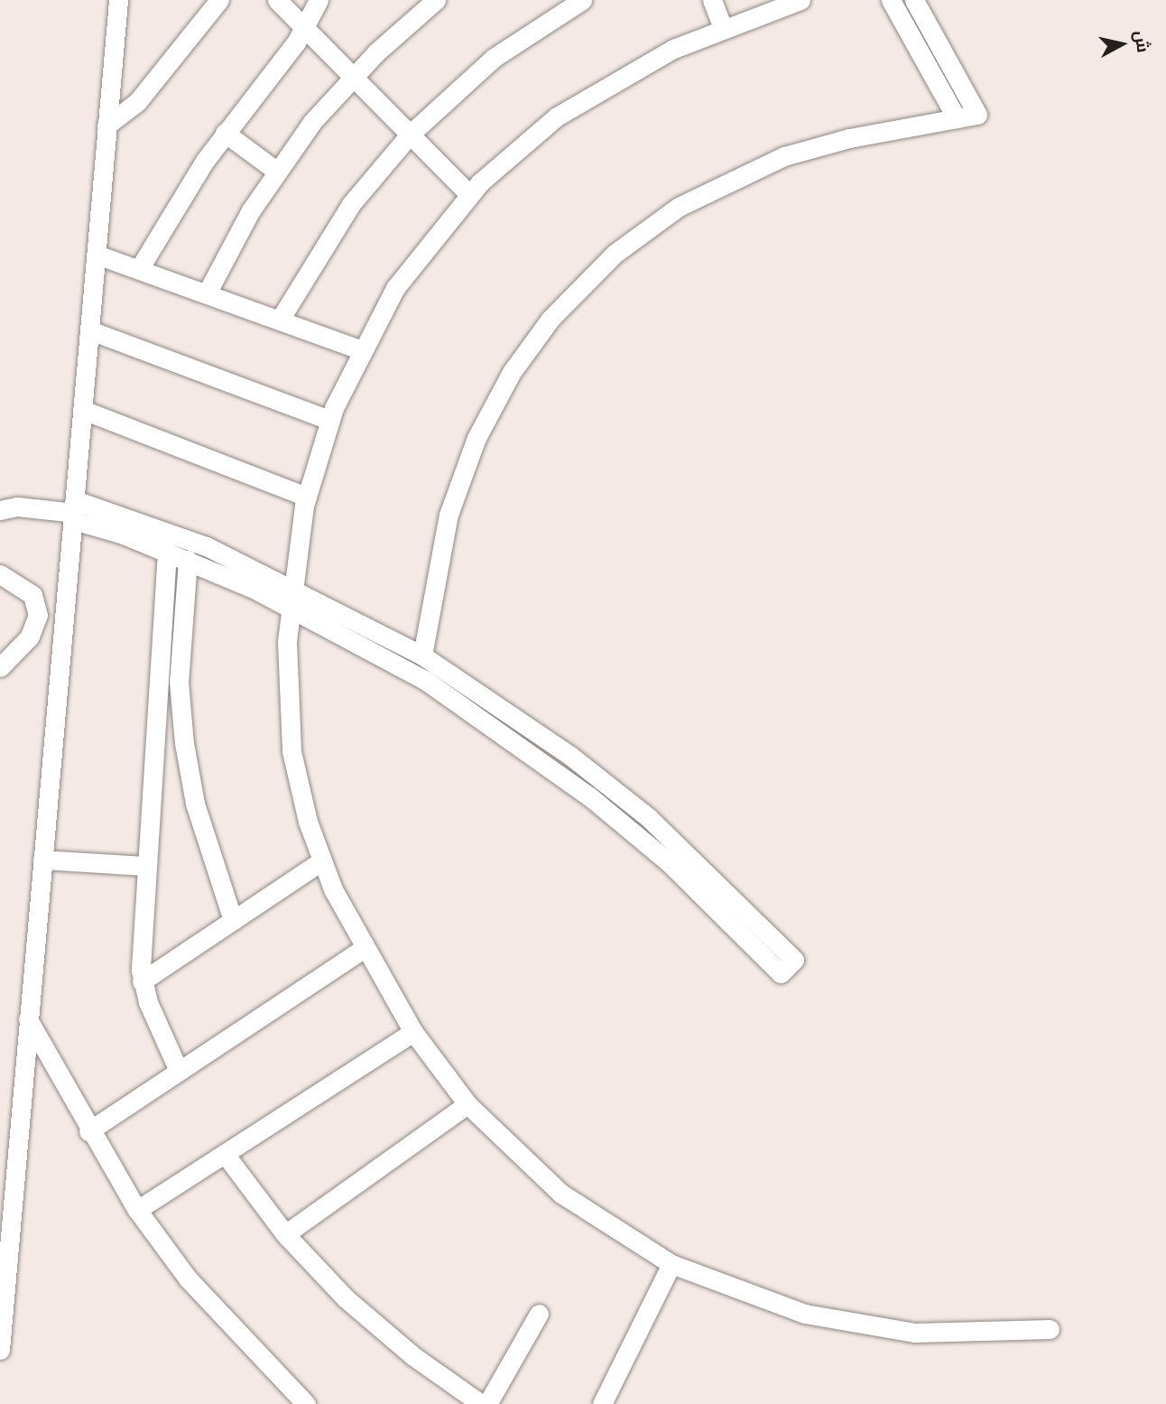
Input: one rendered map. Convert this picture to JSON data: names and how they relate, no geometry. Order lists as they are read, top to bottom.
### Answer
{
  "north": "right"
}
